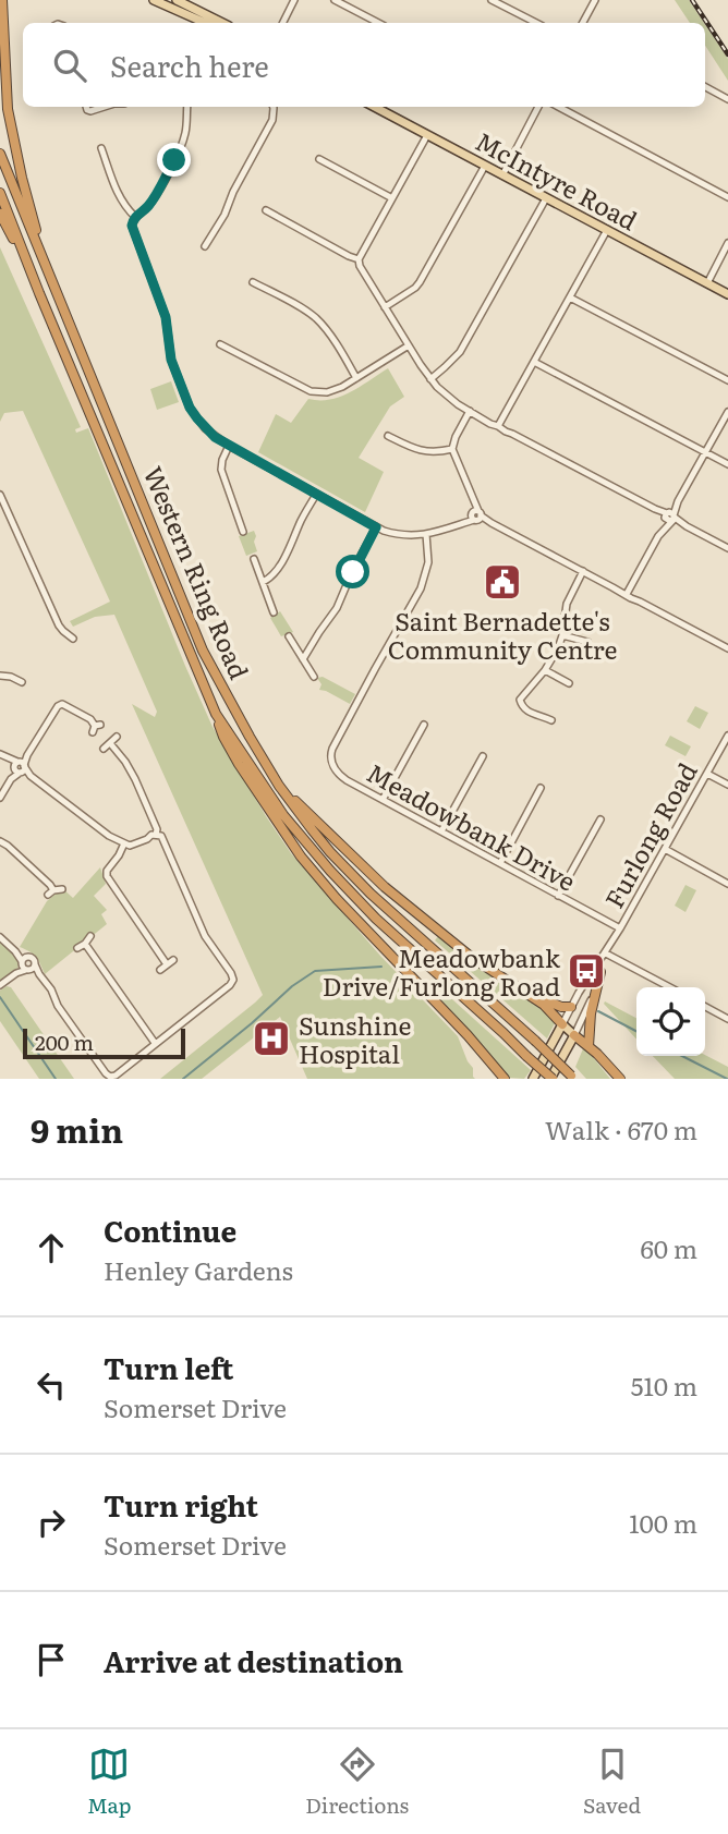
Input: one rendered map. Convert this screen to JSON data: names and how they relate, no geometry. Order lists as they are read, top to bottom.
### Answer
{
  "streets": {
    "highway": ["Western Ring Road"],
    "main road": ["McIntyre Road", "Furlong Road"],
    "street": ["Meadowbank Drive"]
  },
  "crossings": [
    ["Western Ring Road", "Furlong Road"],
    ["Meadowbank Drive", "Furlong Road"]
  ],
  "places": {
    "public building": ["Saint Bernadette's Community Centre"],
    "bus stop": ["Meadowbank Drive/Furlong Road"],
    "hospital": ["Sunshine Hospital"]
  },
  "scale_bar": "200 m",
  "page": {
    "search": "Search here",
    "scale": "200 m",
    "heading": ["9 min", "Walk · 670 m"],
    "list": [
      ["Continue", "Henley Gardens", "60 m"],
      ["Turn left", "Somerset Drive", "510 m"],
      ["Turn right", "Somerset Drive", "100 m"],
      "Arrive at destination"
    ],
    "nav": ["Map", "Directions", "Saved"]
  }
}
